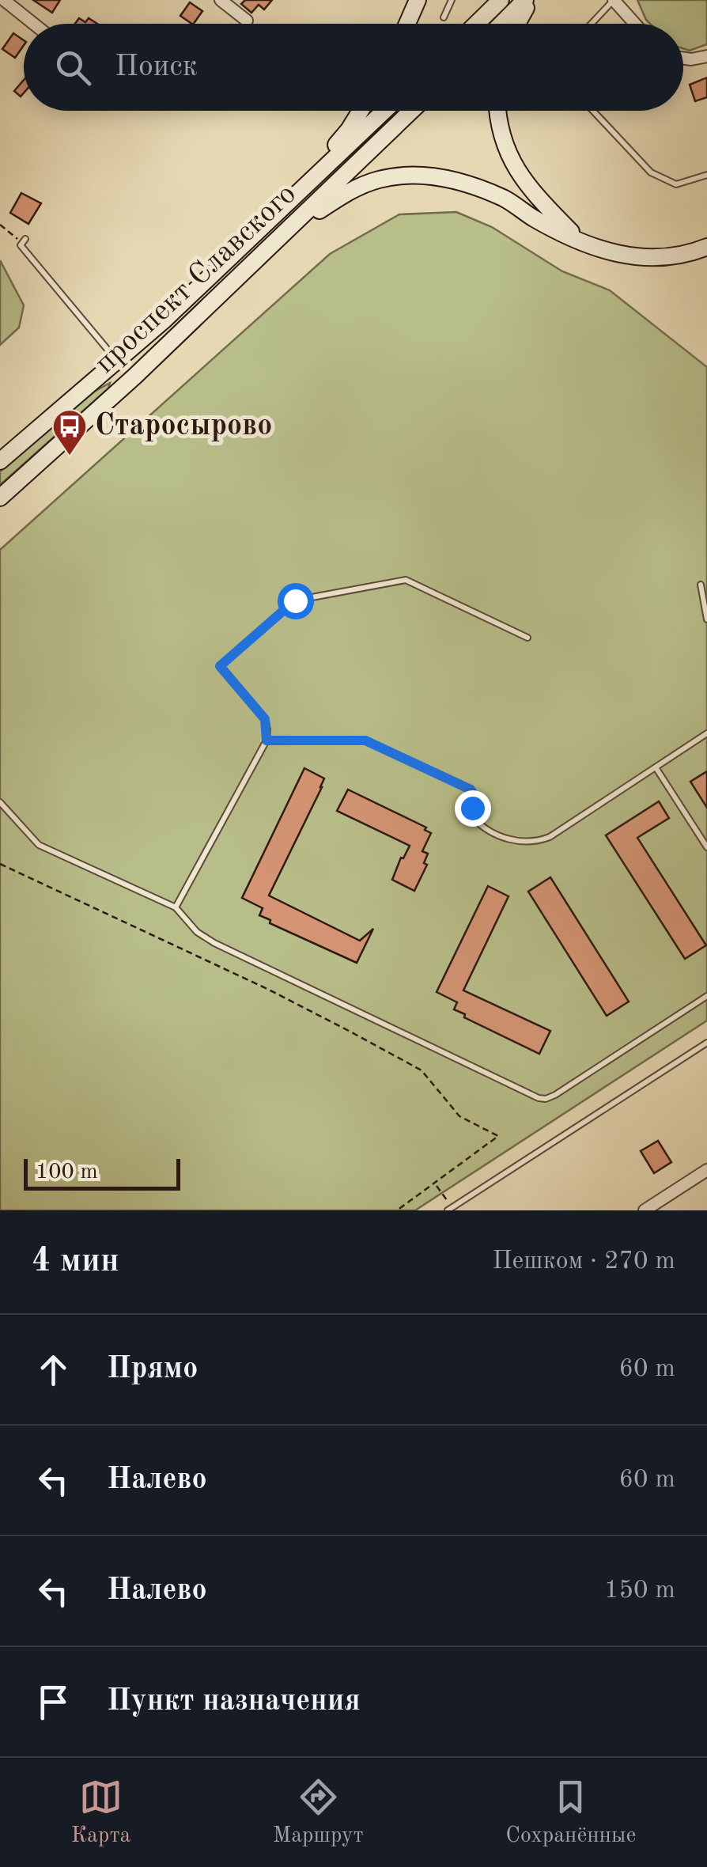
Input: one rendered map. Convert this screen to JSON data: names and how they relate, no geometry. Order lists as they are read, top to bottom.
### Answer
{
  "streets": {
    "main road": ["проспект Славского"]
  },
  "places": {
    "bus stop": ["Старосырово"]
  },
  "scale_bar": "100 m",
  "page": {
    "search": "Поиск",
    "scale": "100 m",
    "heading": ["4 мин", "Пешком · 270 m"],
    "list": [
      ["Прямо", "60 m"],
      ["Налево", "60 m"],
      ["Налево", "150 m"],
      "Пункт назначения"
    ],
    "nav": ["Карта", "Маршрут", "Сохранённые"]
  }
}
